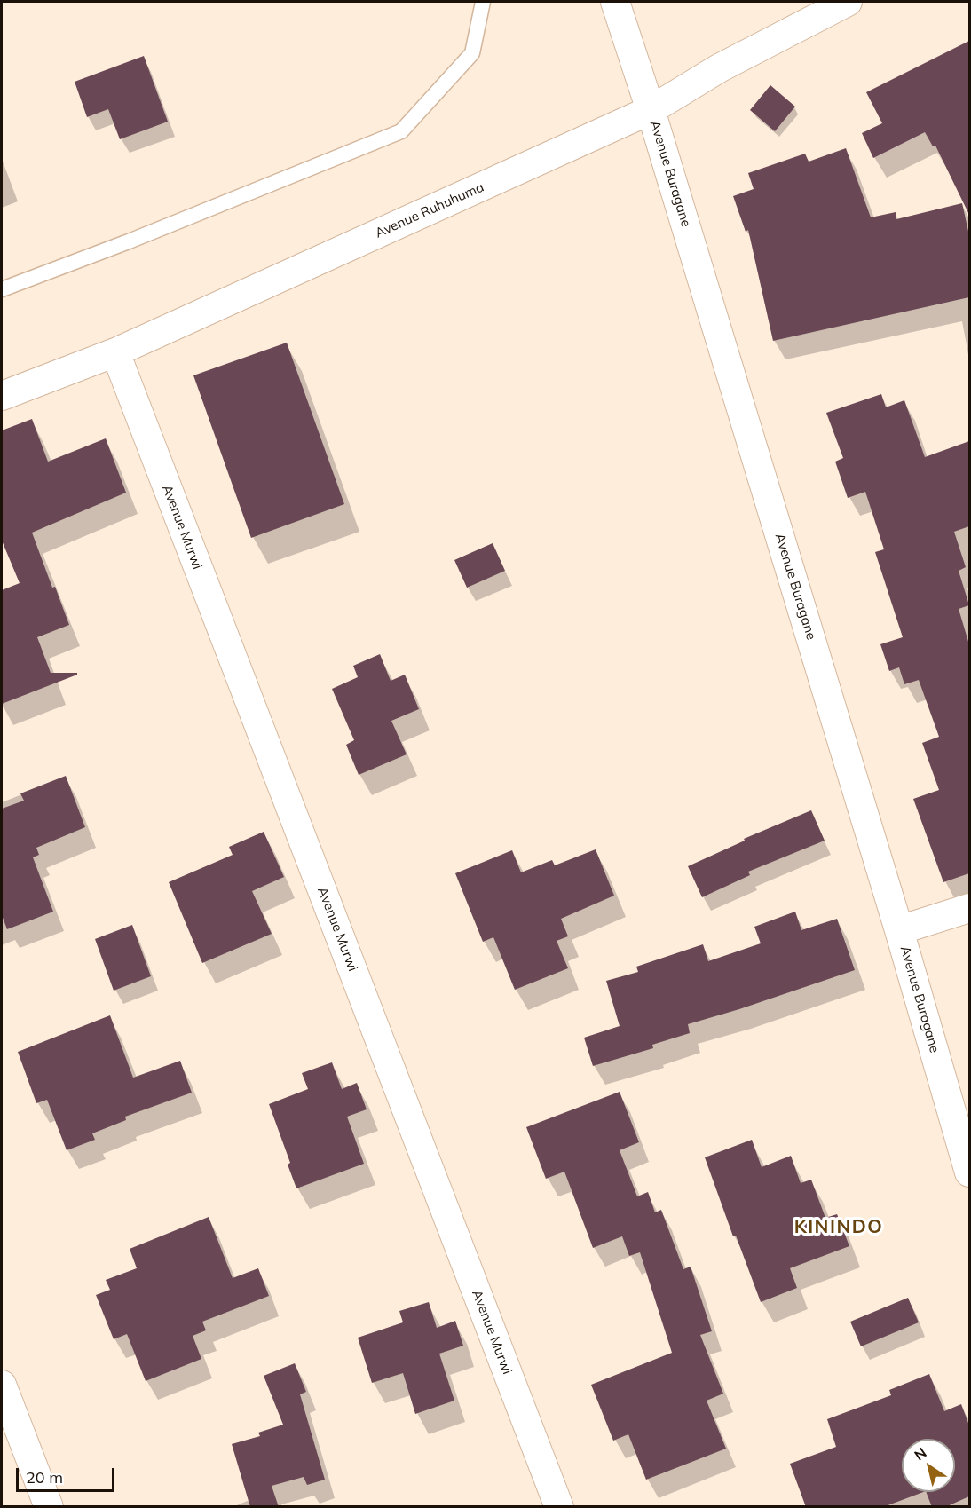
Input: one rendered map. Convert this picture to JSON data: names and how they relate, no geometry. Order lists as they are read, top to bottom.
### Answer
{
  "streets": {
    "street": ["Avenue Buragane", "Avenue Ruhuhuma", "Avenue Murwi"]
  },
  "crossings": [
    ["Avenue Buragane", "Avenue Ruhuhuma"],
    ["Avenue Ruhuhuma", "Avenue Murwi"]
  ],
  "districts": ["KININDO"],
  "scale_bar": "20 m",
  "north": "top left"
}
